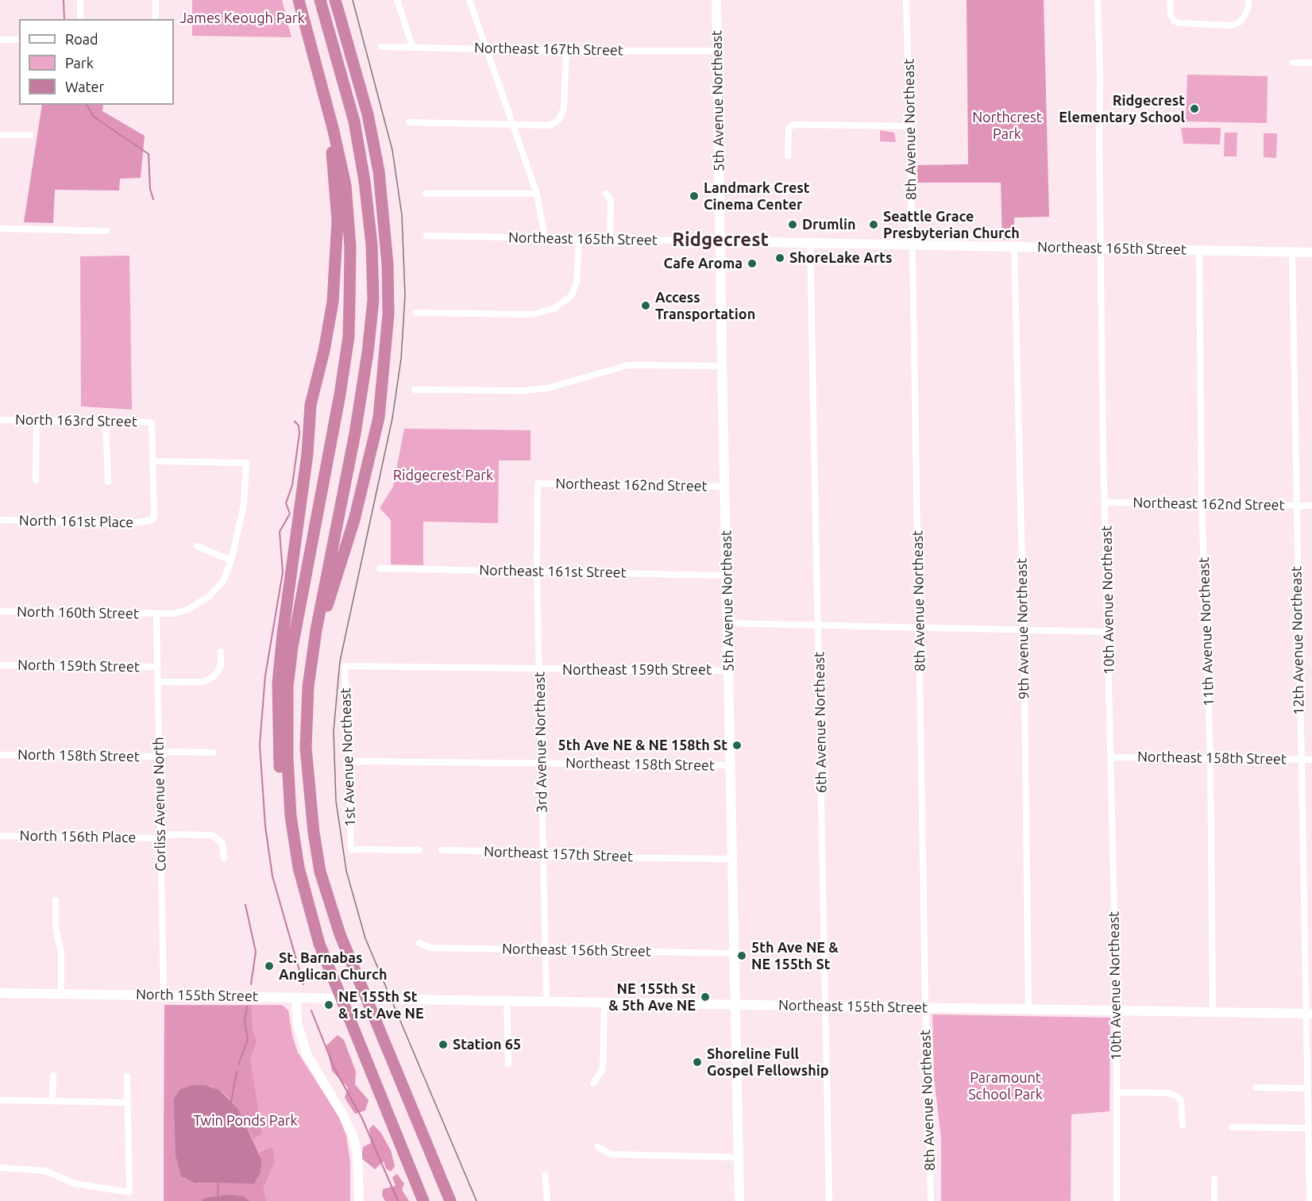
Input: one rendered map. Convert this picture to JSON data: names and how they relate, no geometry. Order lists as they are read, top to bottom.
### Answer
{
  "streets": {
    "street": [
      "Northeast 167th Street",
      "5th Avenue Northeast",
      "8th Avenue Northeast",
      "Northeast 165th Street",
      "North 163rd Street",
      "Northeast 162nd Street",
      "North 161st Place",
      "Northeast 161st Street",
      "10th Avenue Northeast",
      "North 160th Street",
      "9th Avenue Northeast",
      "11th Avenue Northeast",
      "12th Avenue Northeast",
      "North 159th Street",
      "Northeast 159th Street",
      "6th Avenue Northeast",
      "3rd Avenue Northeast",
      "North 158th Street",
      "1st Avenue Northeast",
      "Northeast 158th Street",
      "Corliss Avenue North",
      "North 156th Place",
      "Northeast 157th Street",
      "Northeast 156th Street",
      "North 155th Street",
      "Northeast 155th Street"
    ]
  },
  "crossings": [
    ["Northeast 167th Street", "5th Avenue Northeast"],
    ["5th Avenue Northeast", "Northeast 165th Street"],
    ["5th Avenue Northeast", "Northeast 162nd Street"],
    ["5th Avenue Northeast", "Northeast 161st Street"],
    ["5th Avenue Northeast", "Northeast 159th Street"],
    ["5th Avenue Northeast", "Northeast 158th Street"],
    ["5th Avenue Northeast", "Northeast 157th Street"],
    ["5th Avenue Northeast", "Northeast 156th Street"],
    ["5th Avenue Northeast", "Northeast 155th Street"],
    ["8th Avenue Northeast", "Northeast 165th Street"],
    ["8th Avenue Northeast", "Northeast 155th Street"],
    ["Northeast 165th Street", "10th Avenue Northeast"],
    ["Northeast 165th Street", "9th Avenue Northeast"],
    ["Northeast 165th Street", "11th Avenue Northeast"],
    ["Northeast 165th Street", "12th Avenue Northeast"],
    ["Northeast 165th Street", "6th Avenue Northeast"],
    ["North 163rd Street", "North 161st Place"],
    ["North 163rd Street", "North 160th Street"],
    ["Northeast 162nd Street", "10th Avenue Northeast"],
    ["Northeast 162nd Street", "11th Avenue Northeast"],
    ["Northeast 162nd Street", "12th Avenue Northeast"],
    ["Northeast 162nd Street", "3rd Avenue Northeast"],
    ["North 161st Place", "North 160th Street"],
    ["Northeast 161st Street", "3rd Avenue Northeast"],
    ["10th Avenue Northeast", "Northeast 158th Street"],
    ["10th Avenue Northeast", "Northeast 155th Street"],
    ["North 160th Street", "Corliss Avenue North"],
    ["9th Avenue Northeast", "Northeast 155th Street"],
    ["11th Avenue Northeast", "Northeast 158th Street"],
    ["11th Avenue Northeast", "Northeast 155th Street"],
    ["12th Avenue Northeast", "Northeast 158th Street"],
    ["12th Avenue Northeast", "Northeast 155th Street"],
    ["North 159th Street", "Corliss Avenue North"],
    ["Northeast 159th Street", "3rd Avenue Northeast"],
    ["Northeast 159th Street", "1st Avenue Northeast"],
    ["6th Avenue Northeast", "Northeast 155th Street"],
    ["3rd Avenue Northeast", "Northeast 158th Street"],
    ["3rd Avenue Northeast", "Northeast 157th Street"],
    ["3rd Avenue Northeast", "Northeast 156th Street"],
    ["3rd Avenue Northeast", "Northeast 155th Street"],
    ["North 158th Street", "Corliss Avenue North"],
    ["1st Avenue Northeast", "Northeast 158th Street"],
    ["Corliss Avenue North", "North 156th Place"],
    ["Corliss Avenue North", "North 155th Street"],
    ["North 155th Street", "Northeast 155th Street"]
  ],
  "districts": ["Ridgecrest"],
  "parks": [
    "James Keough Park",
    "Northcrest Park",
    "Ridgecrest Park",
    "Paramount School Park",
    "Twin Ponds Park"
  ],
  "places": [
    "Ridgecrest Elementary School",
    "Landmark Crest Cinema Center",
    "Drumlin",
    "Seattle Grace Presbyterian Church",
    "ShoreLake Arts",
    "Cafe Aroma",
    "Access Transportation",
    "5th Ave NE & NE 158th St",
    "5th Ave NE & NE 155th St",
    "St. Barnabas Anglican Church",
    "NE 155th St & 5th Ave NE",
    "NE 155th St & 1st Ave NE",
    "Station 65",
    "Shoreline Full Gospel Fellowship"
  ],
  "legend": ["Road", "Park", "Water"]
}
